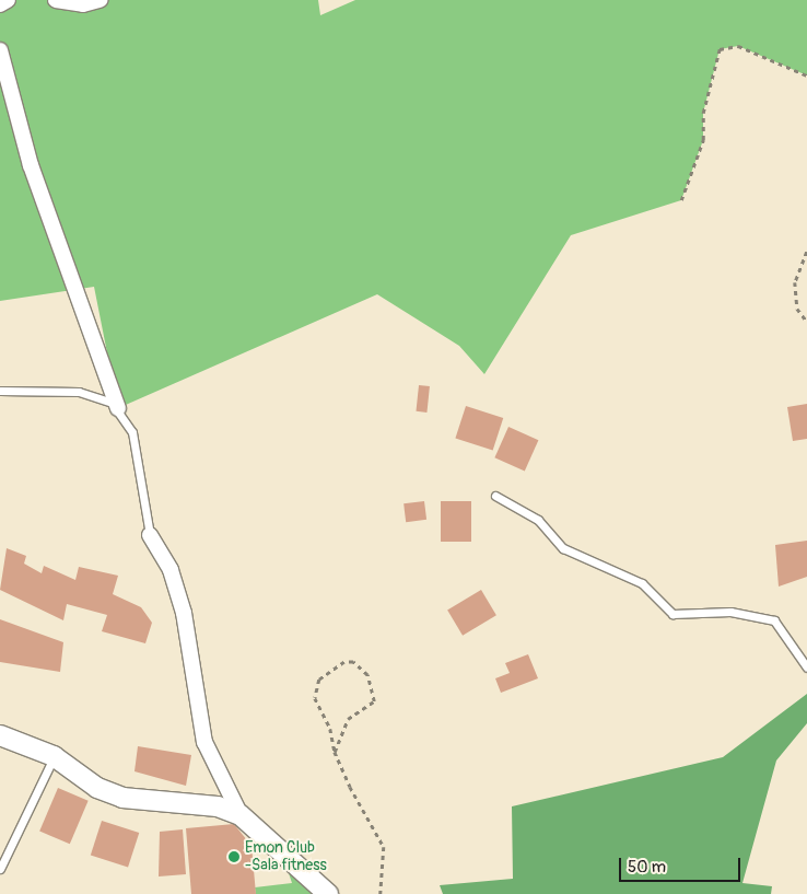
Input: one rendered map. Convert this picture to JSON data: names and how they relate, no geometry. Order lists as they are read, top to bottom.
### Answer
{
  "places": ["Emon Club -Sala fitness"],
  "scale_bar": "50 m"
}
